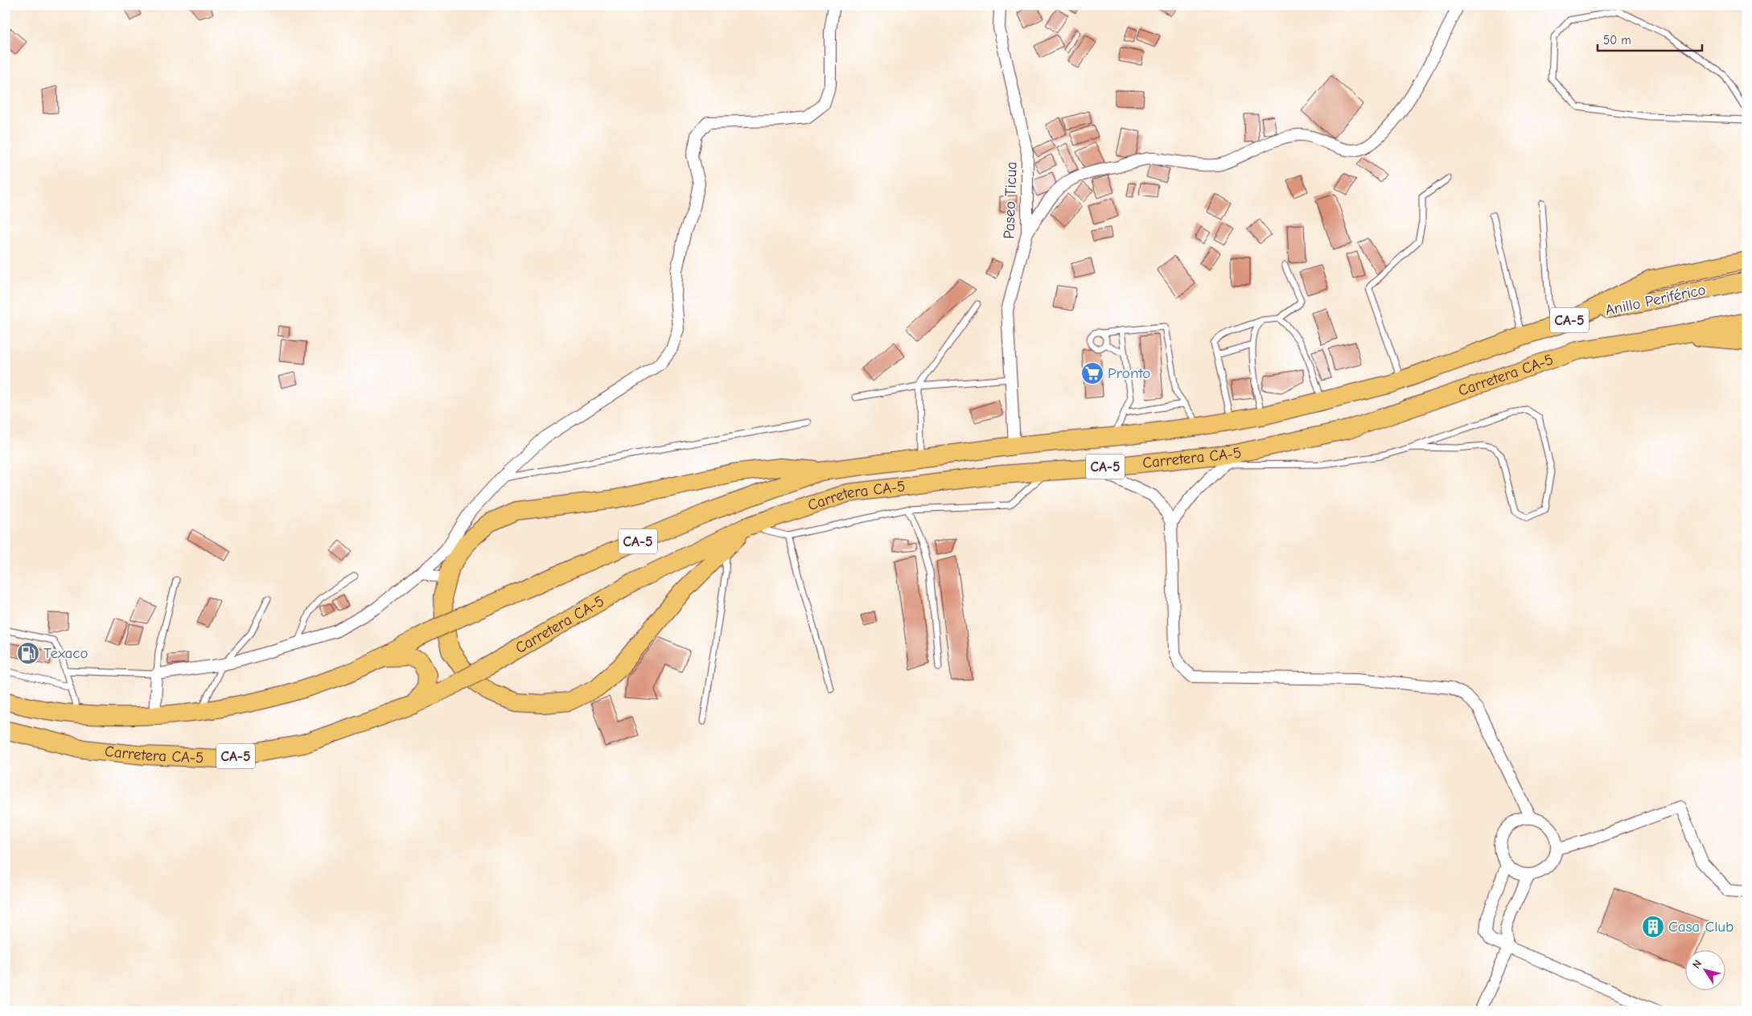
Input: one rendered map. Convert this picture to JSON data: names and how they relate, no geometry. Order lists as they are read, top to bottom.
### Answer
{
  "streets": {
    "highway": ["Anillo Periférico", "CA-5", "Carretera CA-5"],
    "street": ["Paseo Ticua"]
  },
  "crossings": [
    ["Paseo Ticua", "Carretera CA-5"],
    ["Anillo Periférico", "Carretera CA-5"]
  ],
  "places": {
    "supermarket": ["Pronto"],
    "fuel station": ["Texaco"],
    "building": ["Casa Club"]
  },
  "scale_bar": "50 m",
  "north": "top left"
}
